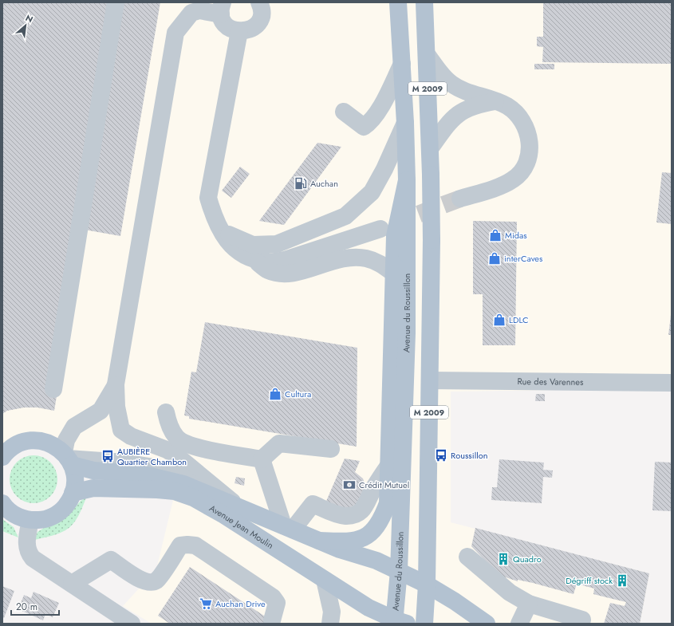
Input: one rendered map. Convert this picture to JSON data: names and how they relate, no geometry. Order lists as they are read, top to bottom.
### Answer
{
  "streets": {
    "main road": ["M 2009", "Avenue du Roussillon", "Avenue Jean Moulin"],
    "street": ["Rue des Varennes"]
  },
  "crossings": [
    ["M 2009", "Rue des Varennes"],
    ["M 2009", "Avenue Jean Moulin"],
    ["Avenue du Roussillon", "Avenue Jean Moulin"]
  ],
  "places": {
    "fuel station": ["Auchan"],
    "shop": [
      "Midas",
      "interCaves",
      "LDLC",
      "Cultura"
    ],
    "bus stop": ["Roussillon", "AUBIÈRE Quartier Chambon"],
    "bank": ["Crédit Mutuel"],
    "building": ["Quadro", "Dégriff stock"],
    "supermarket": ["Auchan Drive"]
  },
  "scale_bar": "20 m",
  "north": "top right"
}
